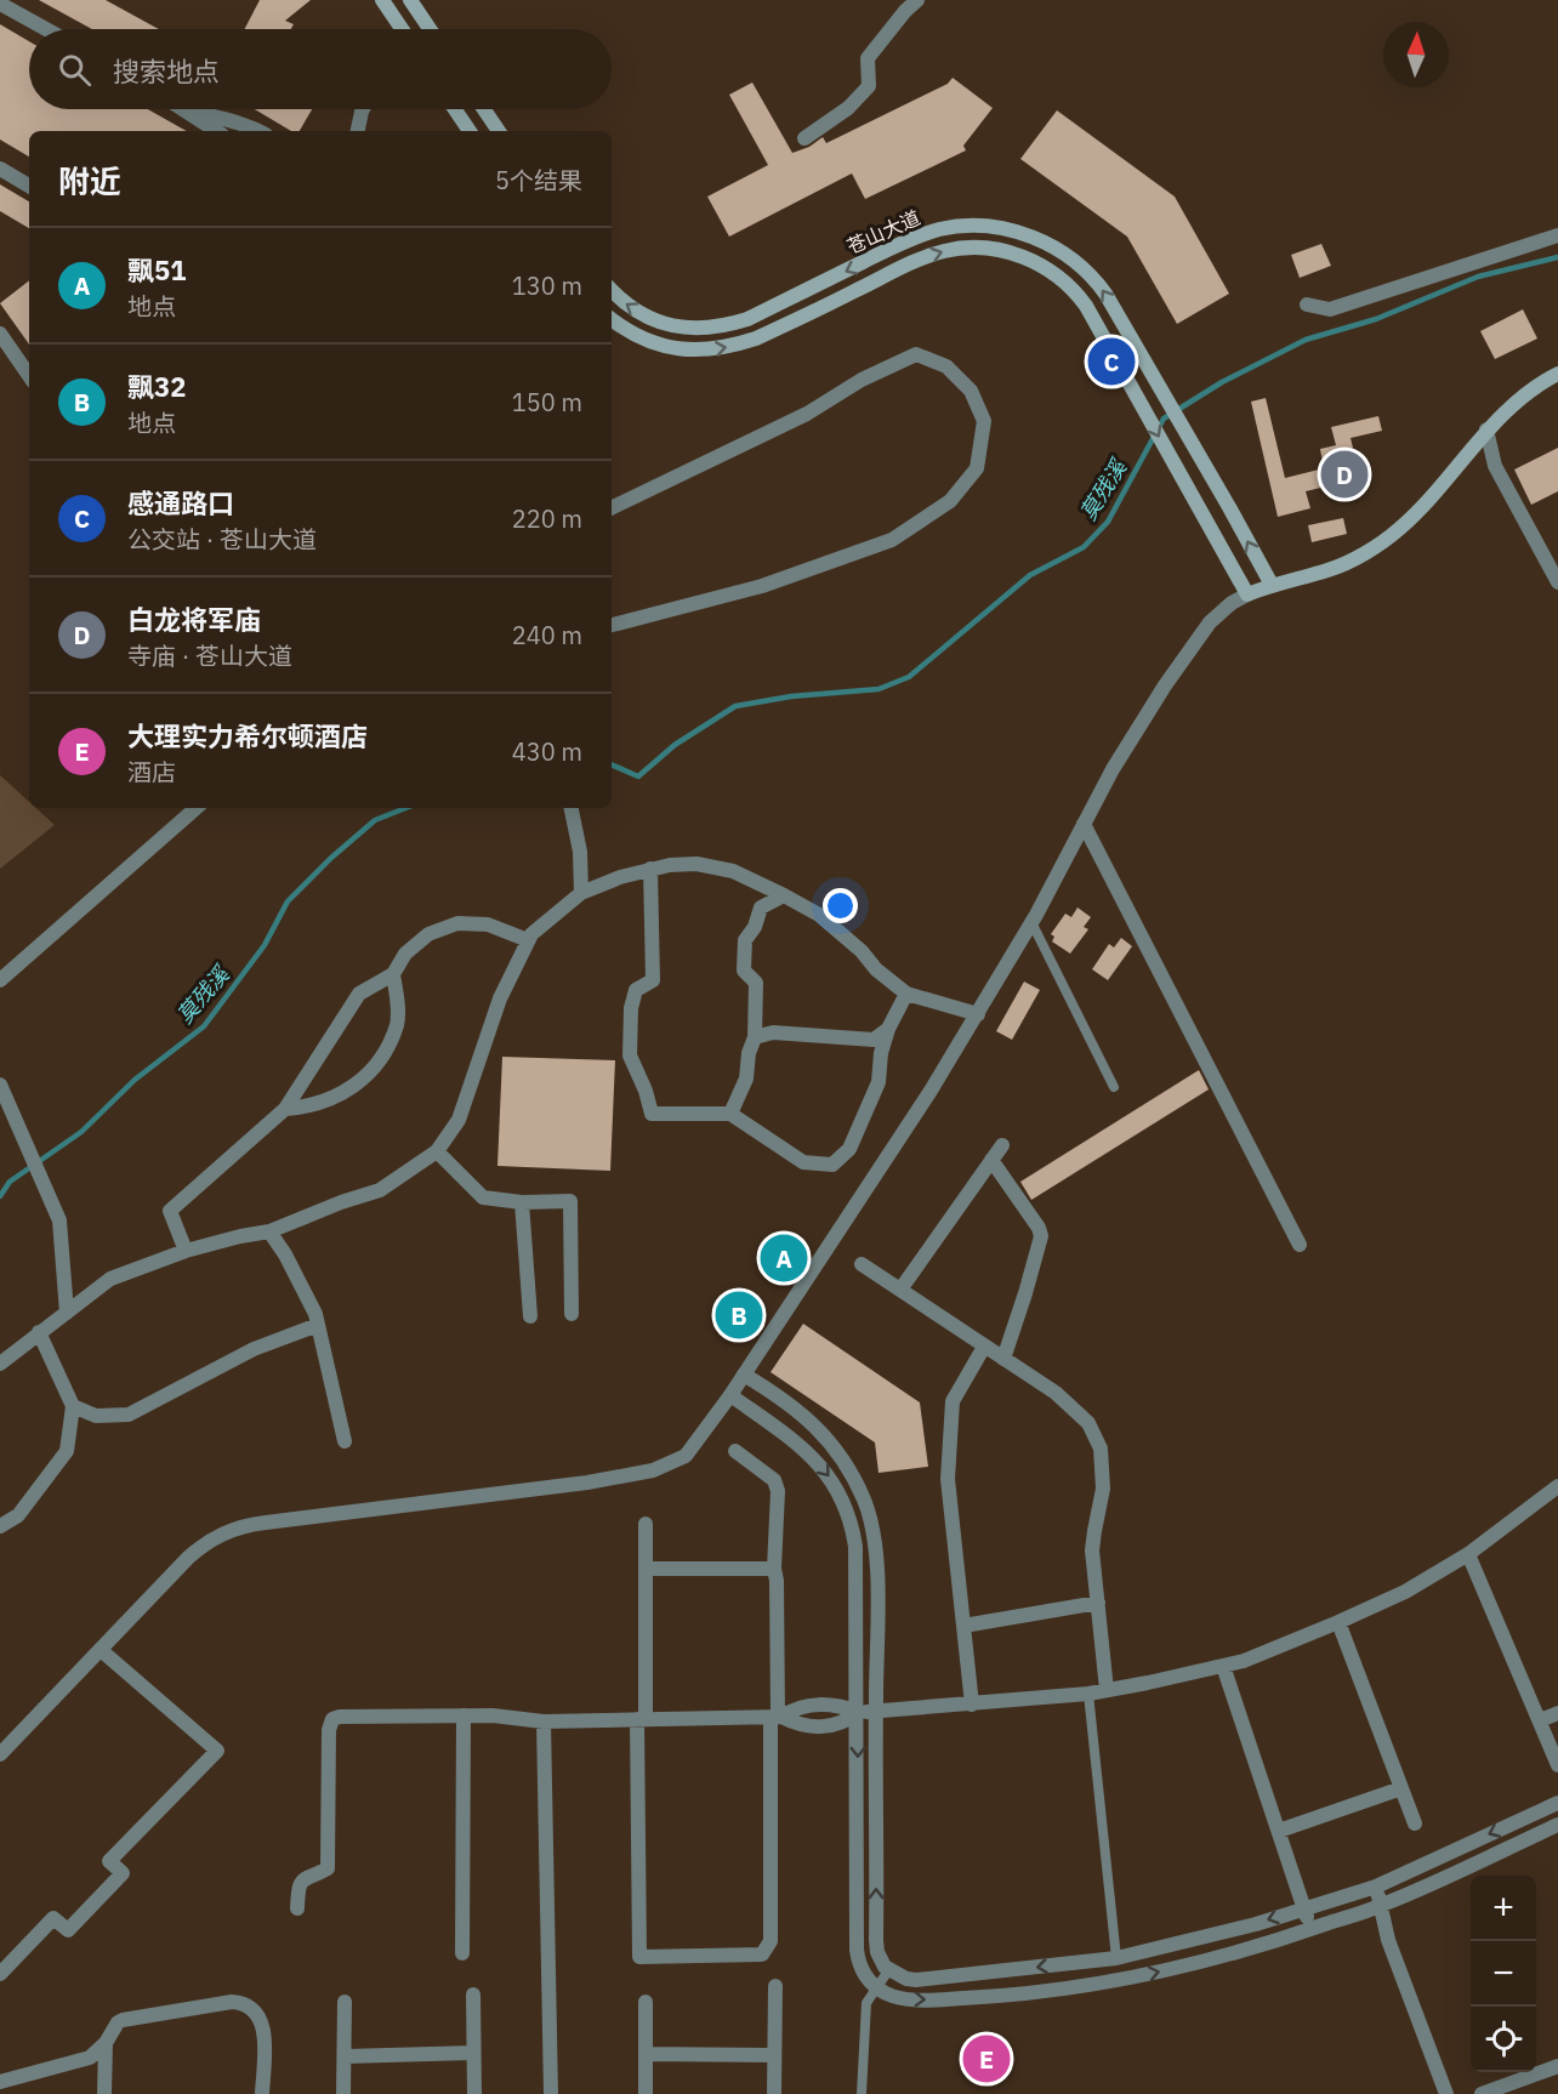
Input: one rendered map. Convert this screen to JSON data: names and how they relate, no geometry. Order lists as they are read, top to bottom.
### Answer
{
  "streets": {
    "main road": ["苍山大道"]
  },
  "water": ["莫残溪"],
  "north": "top",
  "page": {
    "search": "搜索地点",
    "heading": ["附近", "5个结果"],
    "list": [
      {
        "mark": "A",
        "name": "飘51",
        "note": "地点",
        "value": "130 m"
      },
      {
        "mark": "B",
        "name": "飘32",
        "note": "地点",
        "value": "150 m"
      },
      {
        "mark": "C",
        "name": "感通路口",
        "note": "公交站 · 苍山大道",
        "value": "220 m"
      },
      {
        "mark": "D",
        "name": "白龙将军庙",
        "note": "寺庙 · 苍山大道",
        "value": "240 m"
      },
      {
        "mark": "E",
        "name": "大理实力希尔顿酒店",
        "note": "酒店",
        "value": "430 m"
      }
    ],
    "pins": [
      "C",
      "D",
      "A",
      "B",
      "E"
    ],
    "map_buttons": ["+", "−"]
  }
}
